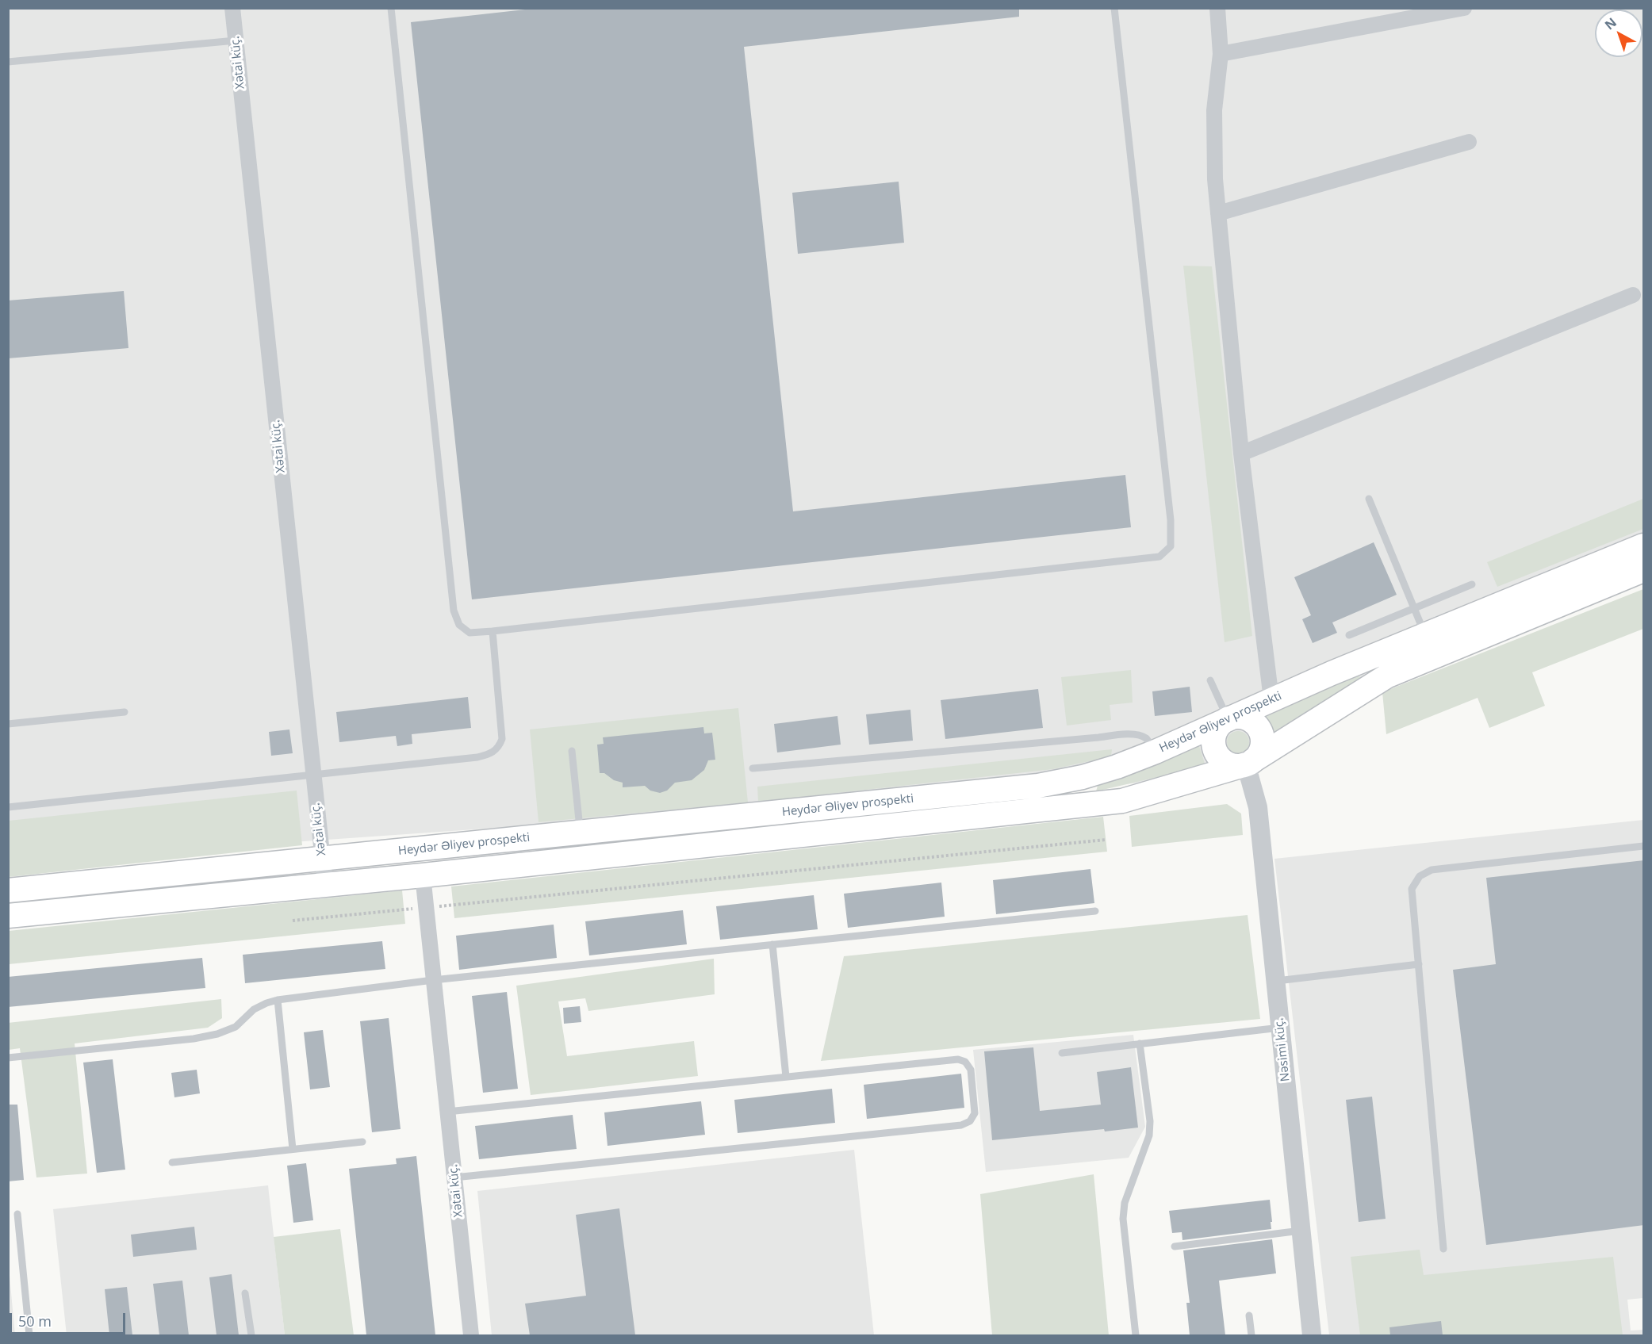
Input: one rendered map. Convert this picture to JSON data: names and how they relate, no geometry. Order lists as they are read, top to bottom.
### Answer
{
  "streets": {
    "main road": ["Heydər Əliyev prospekti"],
    "street": ["Xətai küç.", "Nəsimi küç."]
  },
  "crossings": [
    ["Xətai küç.", "Heydər Əliyev prospekti"],
    ["Heydər Əliyev prospekti", "Nəsimi küç."]
  ],
  "scale_bar": "50 m",
  "north": "top left"
}
